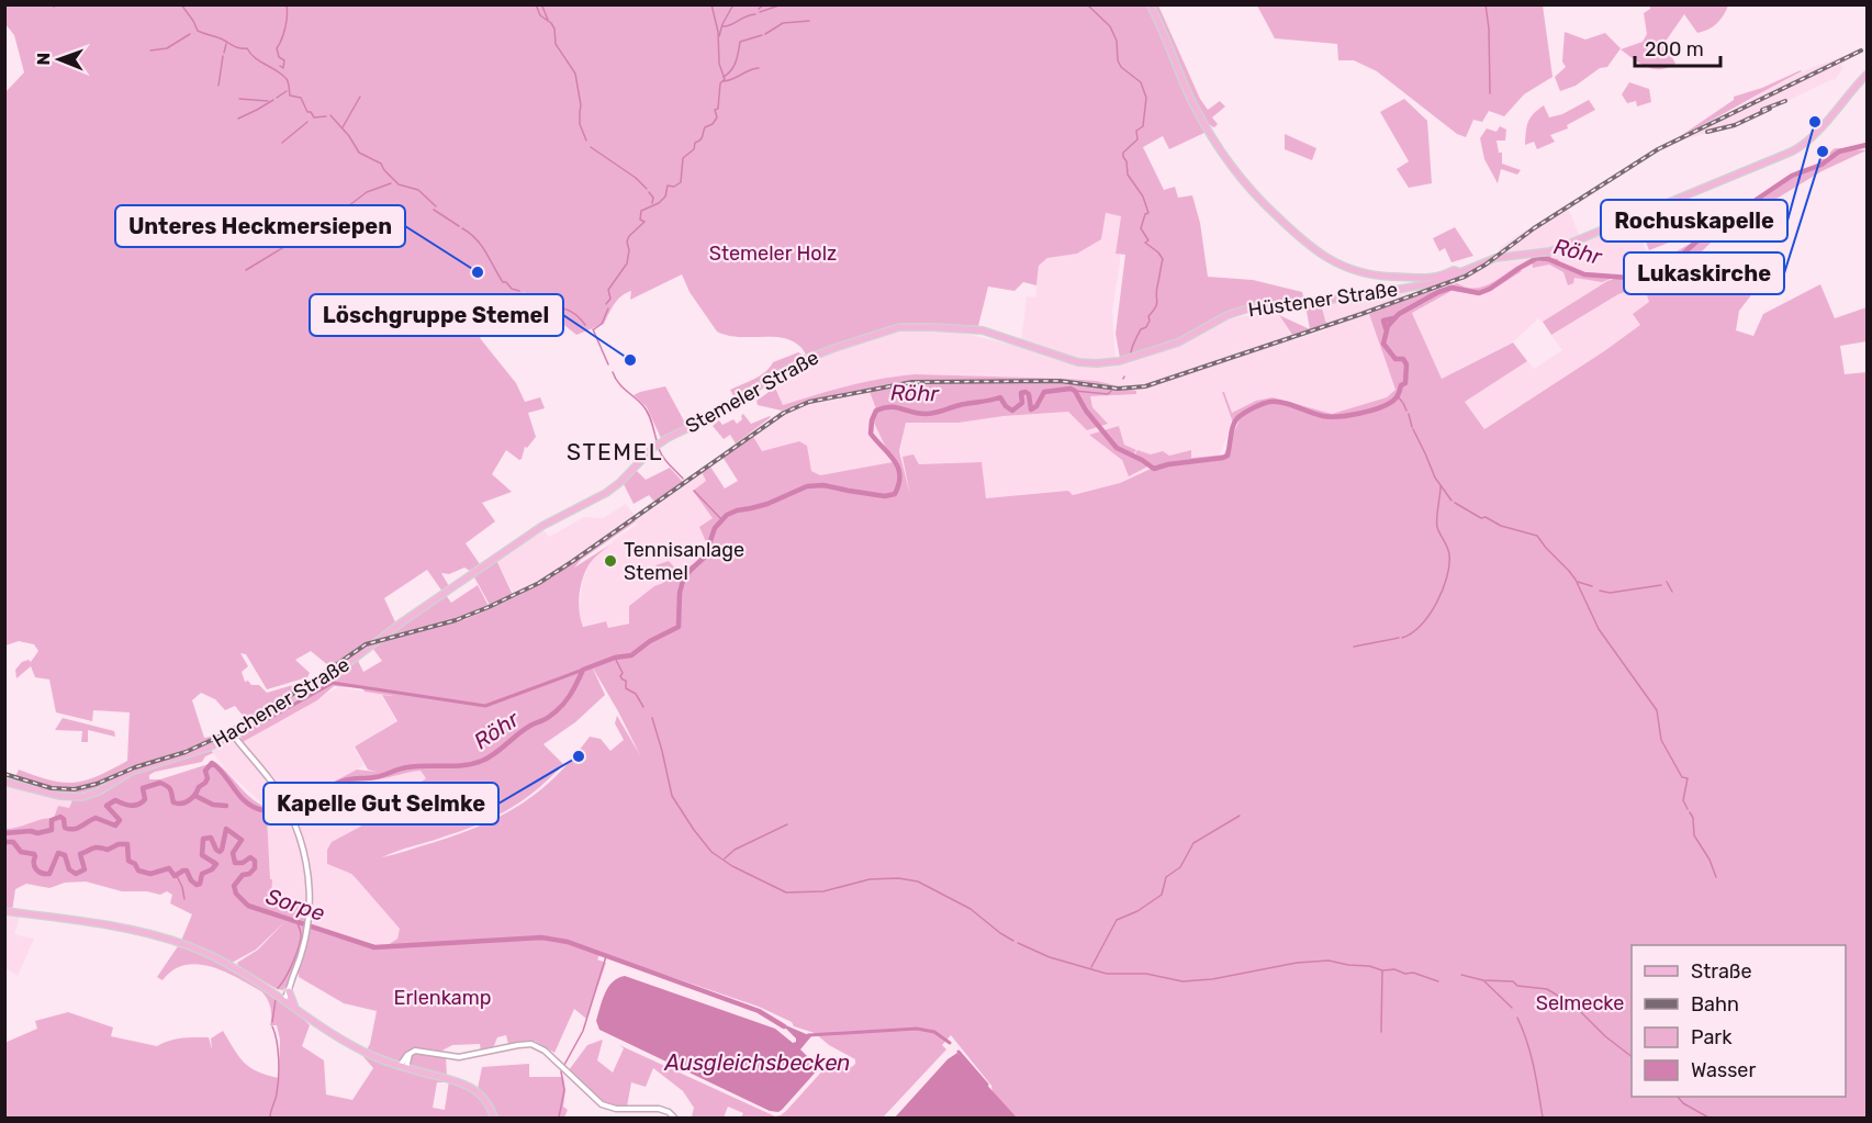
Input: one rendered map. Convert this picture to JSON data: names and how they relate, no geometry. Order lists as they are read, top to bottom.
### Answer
{
  "streets": {
    "main road": ["Hüstener Straße", "Stemeler Straße", "Hachener Straße"]
  },
  "crossings": [
    ["Hüstener Straße", "Stemeler Straße"],
    ["Stemeler Straße", "Hachener Straße"]
  ],
  "districts": ["STEMEL"],
  "water": ["Röhr", "Sorpe", "Ausgleichsbecken"],
  "parks": ["Stemeler Holz", "Erlenkamp", "Selmecke"],
  "places": [
    "Rochuskapelle",
    "Lukaskirche",
    "Unteres Heckmersiepen",
    "Löschgruppe Stemel",
    "Tennisanlage Stemel",
    "Kapelle Gut Selmke"
  ],
  "legend": [
    "Straße",
    "Bahn",
    "Park",
    "Wasser"
  ],
  "scale_bar": "200 m",
  "north": "left"
}
